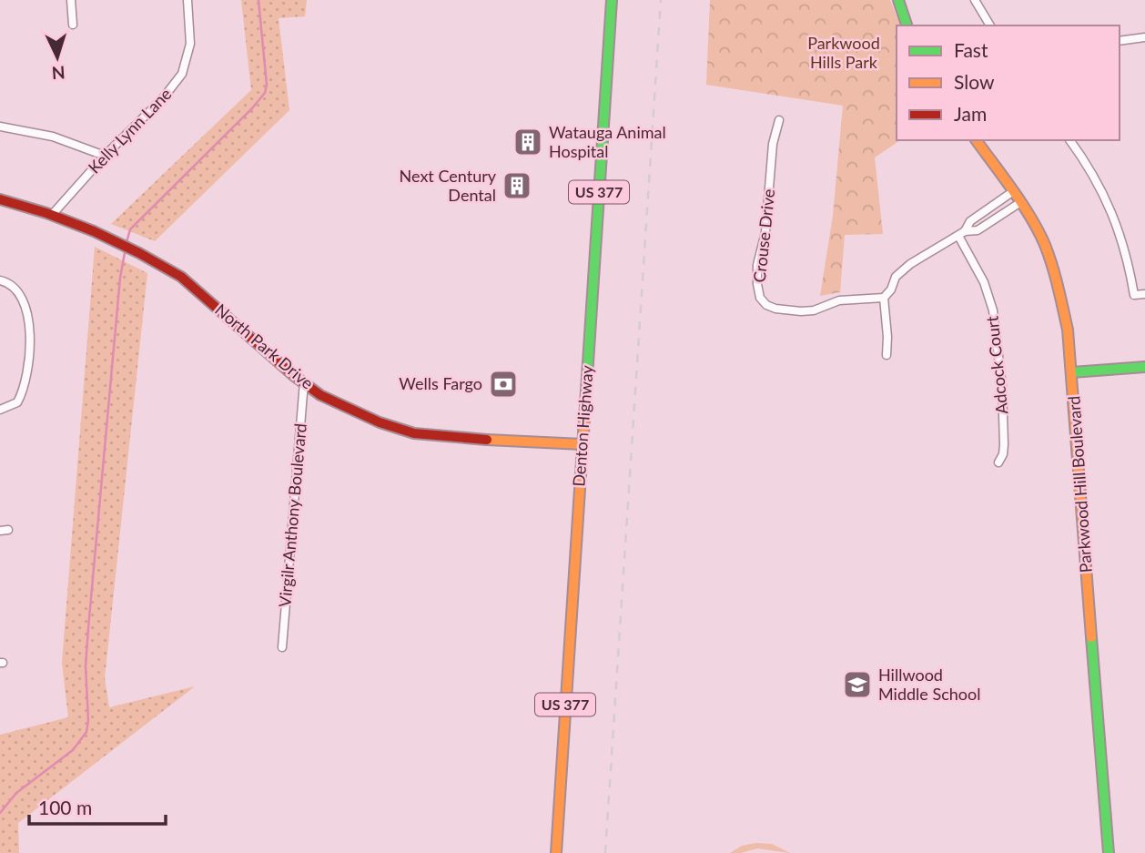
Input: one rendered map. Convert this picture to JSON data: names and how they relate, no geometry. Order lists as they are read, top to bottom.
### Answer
{
  "streets": {
    "street": [
      "Kelly Lynn Lane",
      "US 377",
      "Crouse Drive",
      "North Park Drive",
      "Adcock Court",
      "Denton Highway",
      "Parkwood Hill Boulevard",
      "Virgilr Anthony Boulevard"
    ]
  },
  "crossings": [
    ["Kelly Lynn Lane", "North Park Drive"],
    ["North Park Drive", "Denton Highway"],
    ["North Park Drive", "Virgilr Anthony Boulevard"]
  ],
  "parks": ["Parkwood Hills Park"],
  "places": {
    "building": ["Watauga Animal Hospital", "Next Century Dental"],
    "bank": ["Wells Fargo"],
    "school or university": ["Hillwood Middle School"]
  },
  "legend": ["Fast", "Slow", "Jam"],
  "scale_bar": "100 m",
  "north": "bottom"
}
